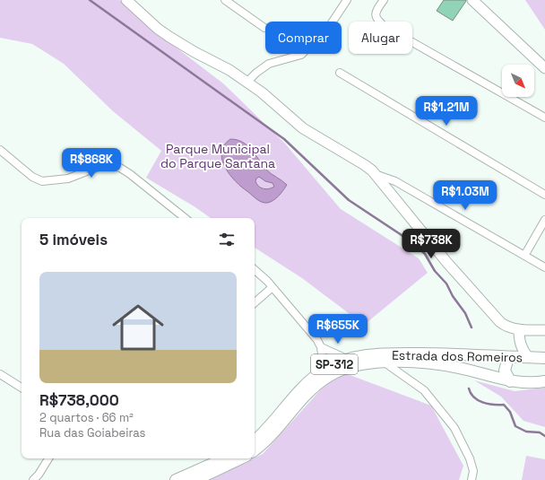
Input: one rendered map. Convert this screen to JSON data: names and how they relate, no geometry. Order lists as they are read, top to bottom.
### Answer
{
  "streets": {
    "main road": ["Estrada dos Romeiros", "SP-312"]
  },
  "parks": ["Parque Municipal do Parque Santana"],
  "north": "bottom right",
  "page": {
    "chip": ["Comprar", "Alugar"],
    "price": [
      "R$1.21M",
      "R$868K",
      "R$1.03M",
      "R$738K",
      "R$655K"
    ],
    "heading": "5 imóveis",
    "list": [
      {
        "name": "R$738,000",
        "note": "2 quartos · 66 m² · Rua das Goiabeiras"
      }
    ]
  }
}
